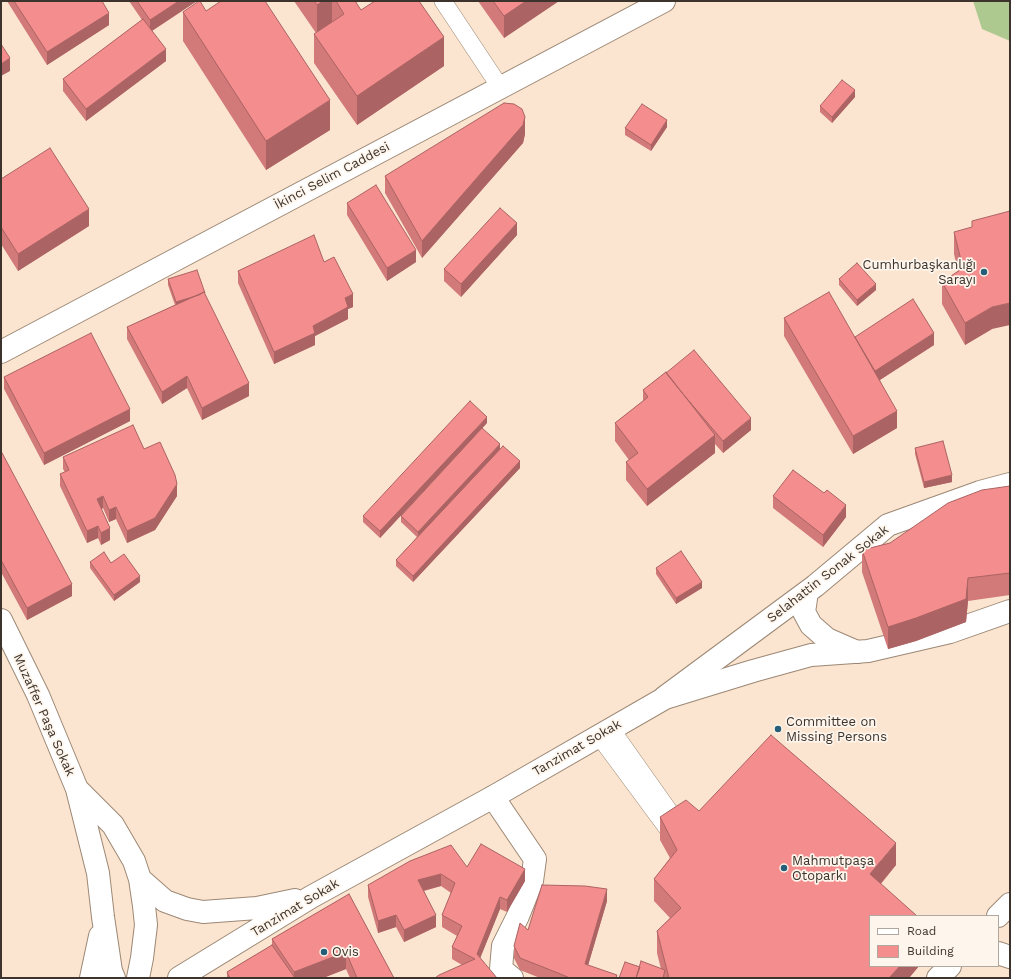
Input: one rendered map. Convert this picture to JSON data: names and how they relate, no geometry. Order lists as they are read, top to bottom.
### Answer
{
  "streets": {
    "street": [
      "İkinci Selim Caddesi",
      "Selahattin Sonak Sokak",
      "Muzaffer Paşa Sokak",
      "Tanzimat Sokak"
    ]
  },
  "crossings": [
    ["Selahattin Sonak Sokak", "Tanzimat Sokak"]
  ],
  "places": [
    "Cumhurbaşkanlığı Sarayı",
    "Committee on Missing Persons",
    "Mahmutpaşa Otoparkı",
    "Ovis"
  ],
  "legend": ["Road", "Building"]
}
